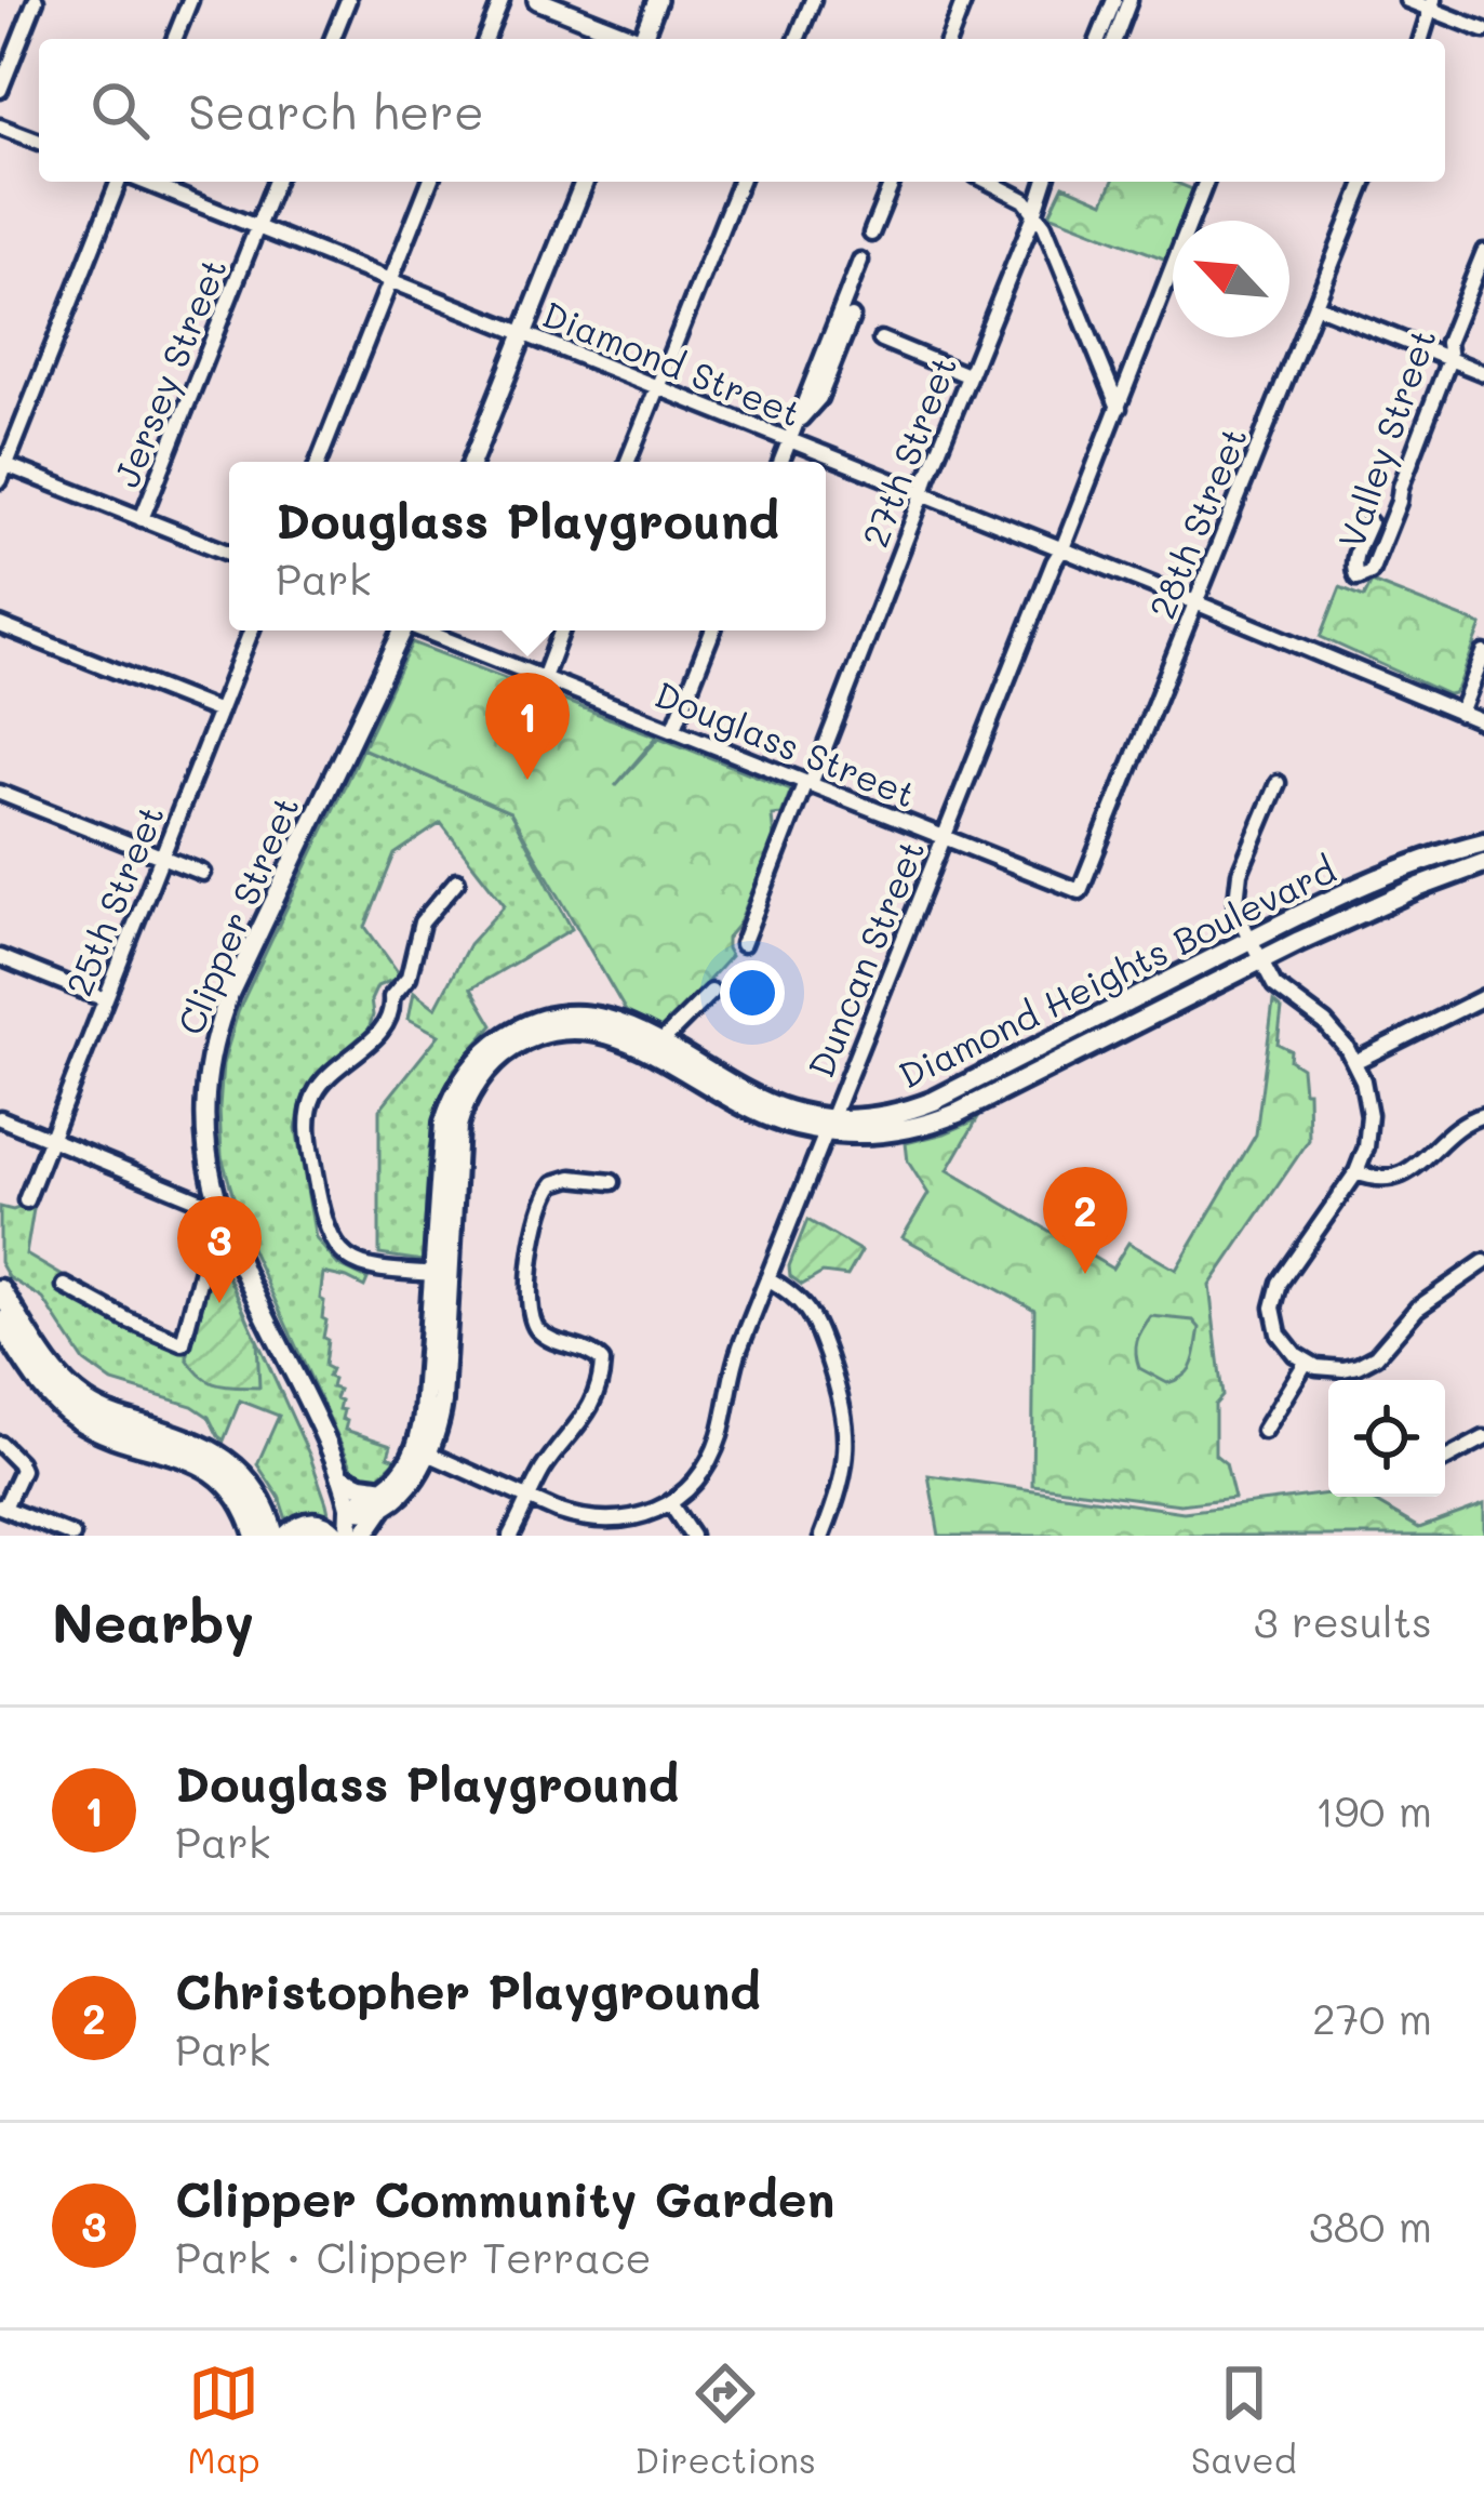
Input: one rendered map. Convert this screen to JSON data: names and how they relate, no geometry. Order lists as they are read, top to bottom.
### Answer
{
  "streets": {
    "main road": ["Clipper Street", "Diamond Heights Boulevard"],
    "street": [
      "Diamond Street",
      "Jersey Street",
      "Valley Street",
      "27th Street",
      "28th Street",
      "Douglass Street",
      "25th Street",
      "Duncan Street"
    ]
  },
  "crossings": [
    ["Diamond Street", "Jersey Street"],
    ["Diamond Street", "27th Street"],
    ["Diamond Street", "28th Street"],
    ["Diamond Street", "Duncan Street"],
    ["27th Street", "Douglass Street"],
    ["28th Street", "Douglass Street"],
    ["Douglass Street", "Duncan Street"],
    ["Duncan Street", "Diamond Heights Boulevard"]
  ],
  "north": "top left",
  "page": {
    "search": "Search here",
    "popup": ["Douglass Playground", "Park"],
    "pins": ["1", "2", "3"],
    "heading": ["Nearby", "3 results"],
    "list": [
      {
        "mark": "1",
        "name": "Douglass Playground",
        "note": "Park",
        "value": "190 m"
      },
      {
        "mark": "2",
        "name": "Christopher Playground",
        "note": "Park",
        "value": "270 m"
      },
      {
        "mark": "3",
        "name": "Clipper Community Garden",
        "note": "Park · Clipper Terrace",
        "value": "380 m"
      }
    ],
    "nav": ["Map", "Directions", "Saved"]
  }
}
